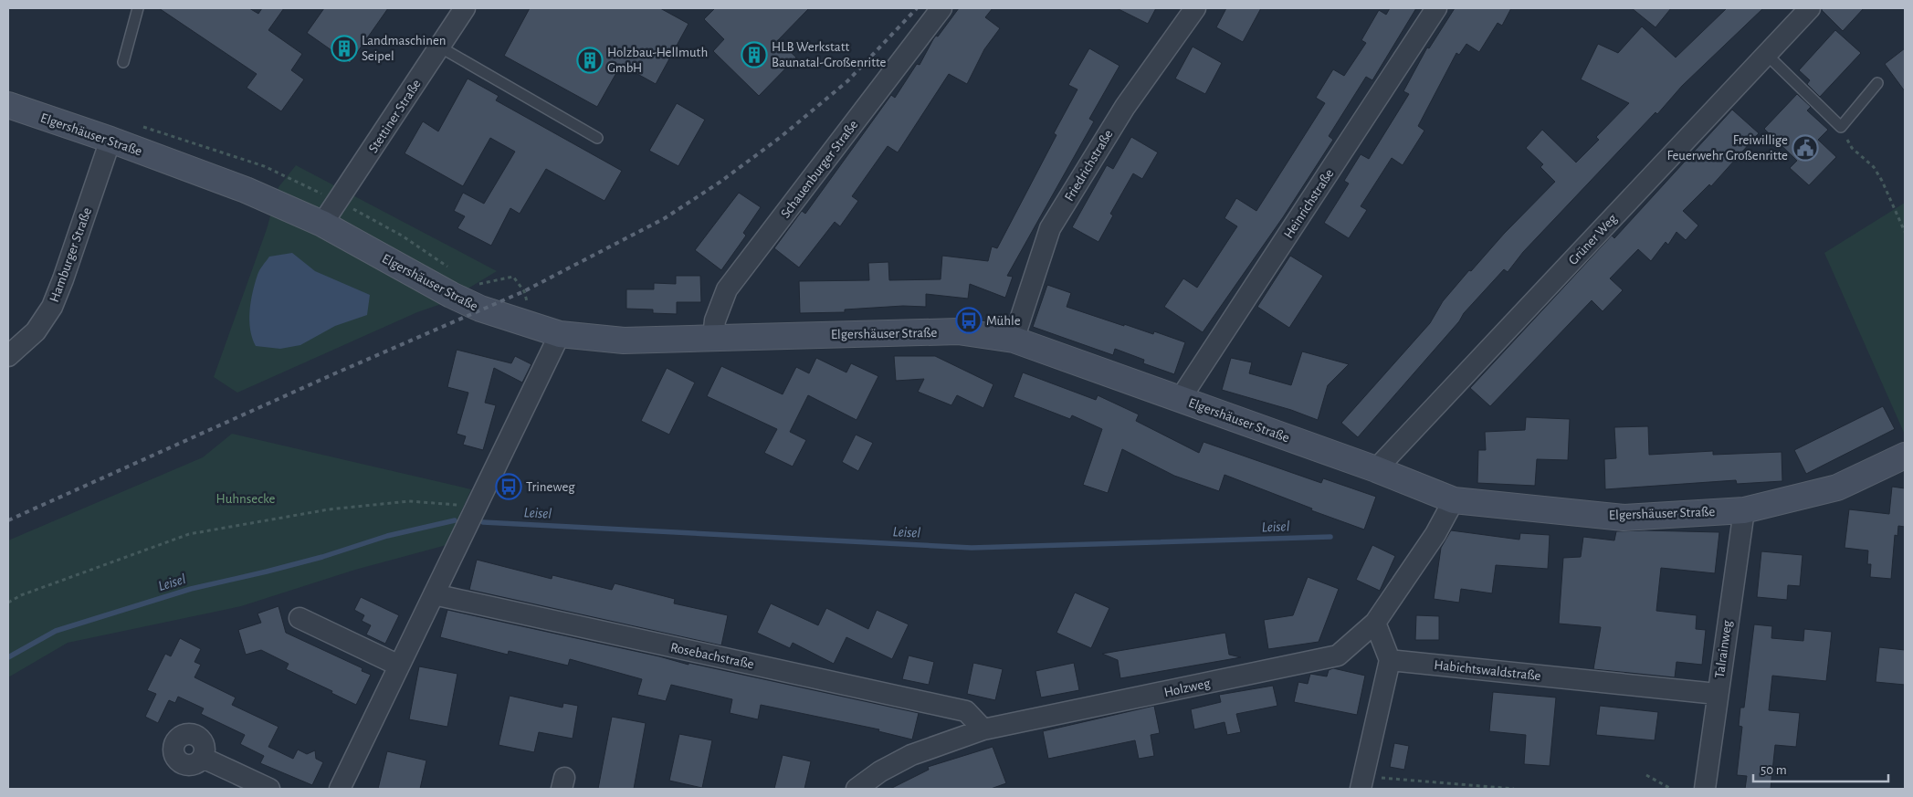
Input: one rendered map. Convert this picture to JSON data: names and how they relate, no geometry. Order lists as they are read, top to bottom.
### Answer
{
  "streets": {
    "street": [
      "Stettiner Straße",
      "Elgershäuser Straße",
      "Friedrichstraße",
      "Schauenburger Straße",
      "Heinrichstraße",
      "Grüner Weg",
      "Hamburger Straße",
      "Talrainweg",
      "Rosebachstraße",
      "Habichtswaldstraße",
      "Holzweg"
    ]
  },
  "crossings": [
    ["Stettiner Straße", "Elgershäuser Straße"],
    ["Elgershäuser Straße", "Friedrichstraße"],
    ["Elgershäuser Straße", "Schauenburger Straße"],
    ["Elgershäuser Straße", "Heinrichstraße"],
    ["Elgershäuser Straße", "Grüner Weg"],
    ["Elgershäuser Straße", "Hamburger Straße"],
    ["Elgershäuser Straße", "Talrainweg"],
    ["Elgershäuser Straße", "Holzweg"],
    ["Talrainweg", "Habichtswaldstraße"],
    ["Rosebachstraße", "Holzweg"]
  ],
  "water": ["Leisel"],
  "parks": ["Huhnsecke"],
  "places": {
    "building": ["Landmaschinen Seipel", "HLB Werkstatt Baunatal-Großenritte", "Holzbau-Hellmuth GmbH"],
    "public building": ["Freiwillige Feuerwehr Großenritte"],
    "bus stop": ["Mühle", "Trineweg"]
  },
  "scale_bar": "50 m"
}
